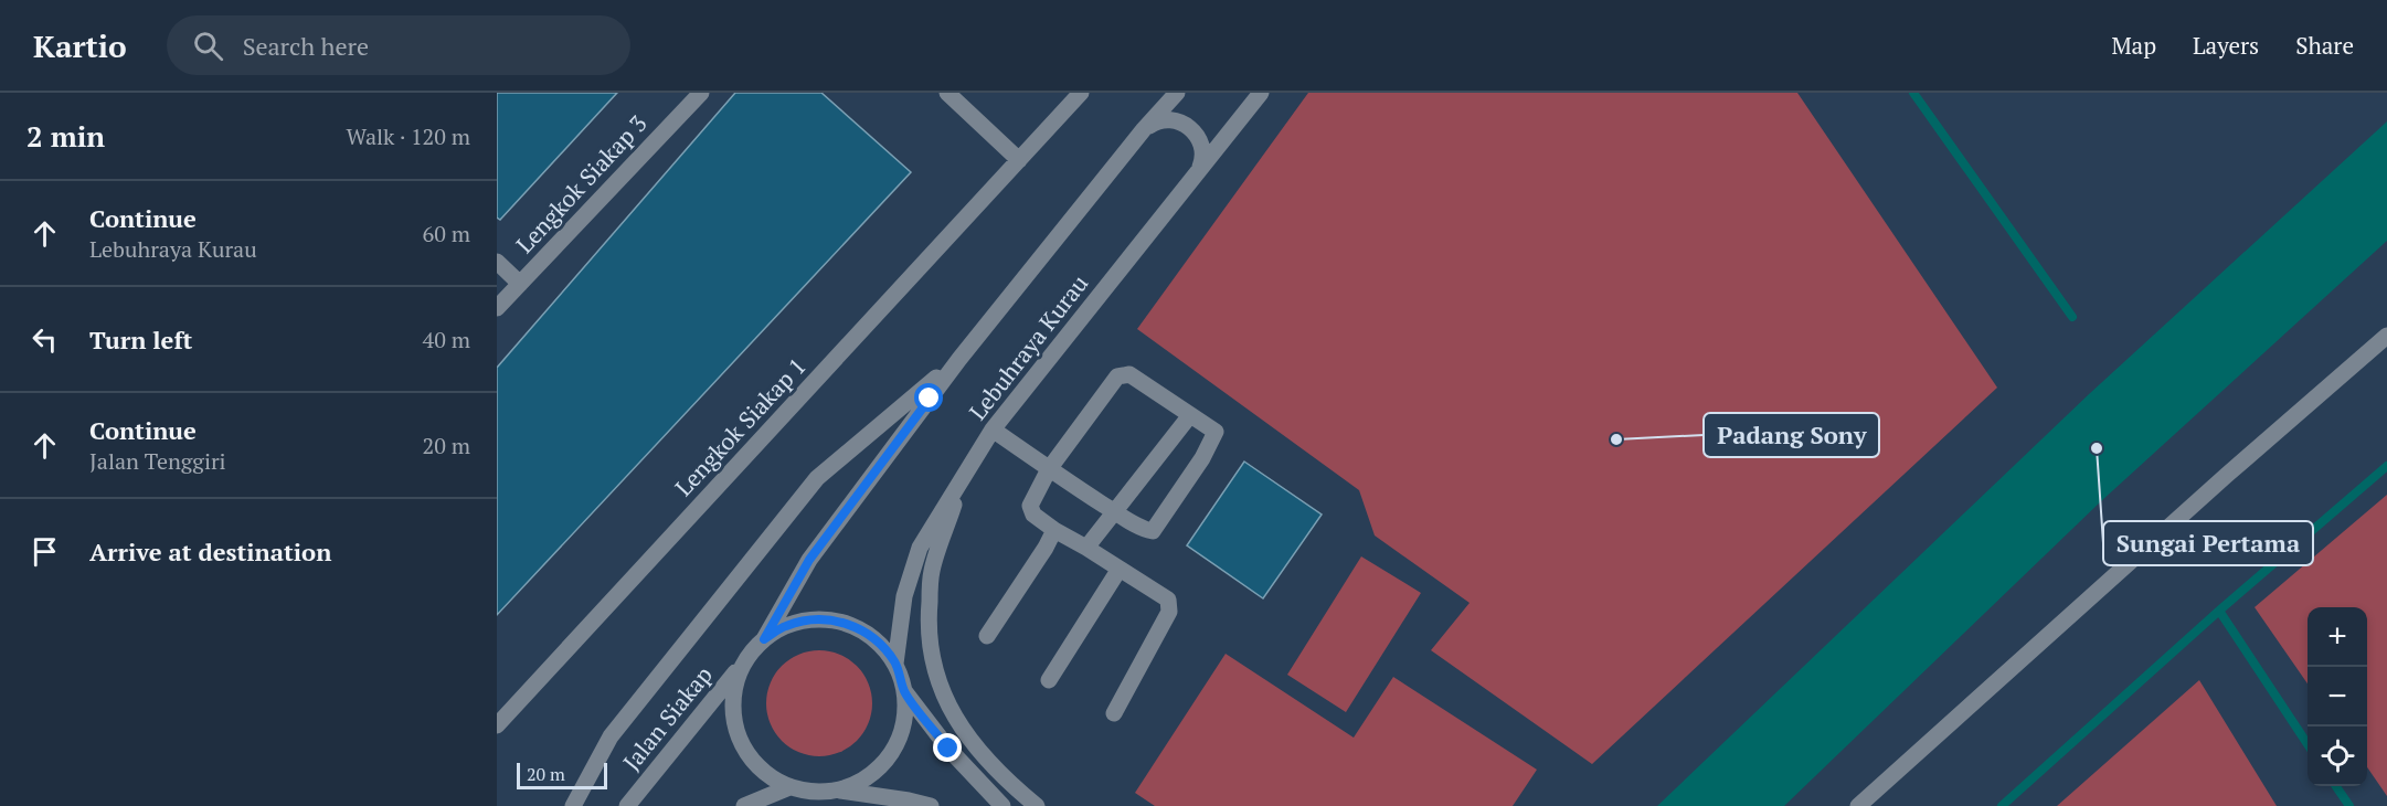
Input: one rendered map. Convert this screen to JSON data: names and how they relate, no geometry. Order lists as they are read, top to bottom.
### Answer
{
  "streets": {
    "street": [
      "Lengkok Siakap 3",
      "Lebuhraya Kurau",
      "Lengkok Siakap 1",
      "Jalan Siakap"
    ]
  },
  "crossings": [
    ["Lebuhraya Kurau", "Jalan Siakap"]
  ],
  "places": ["Padang Sony", "Sungai Pertama"],
  "scale_bar": "20 m",
  "page": {
    "header": "Kartio",
    "search": "Search here",
    "nav": ["Map", "Layers", "Share"],
    "heading": ["2 min", "Walk · 120 m"],
    "list": [
      ["Continue", "Lebuhraya Kurau", "60 m"],
      ["Turn left", "40 m"],
      ["Continue", "Jalan Tenggiri", "20 m"],
      "Arrive at destination"
    ],
    "map_buttons": ["+", "−"],
    "scale": "20 m"
  }
}
